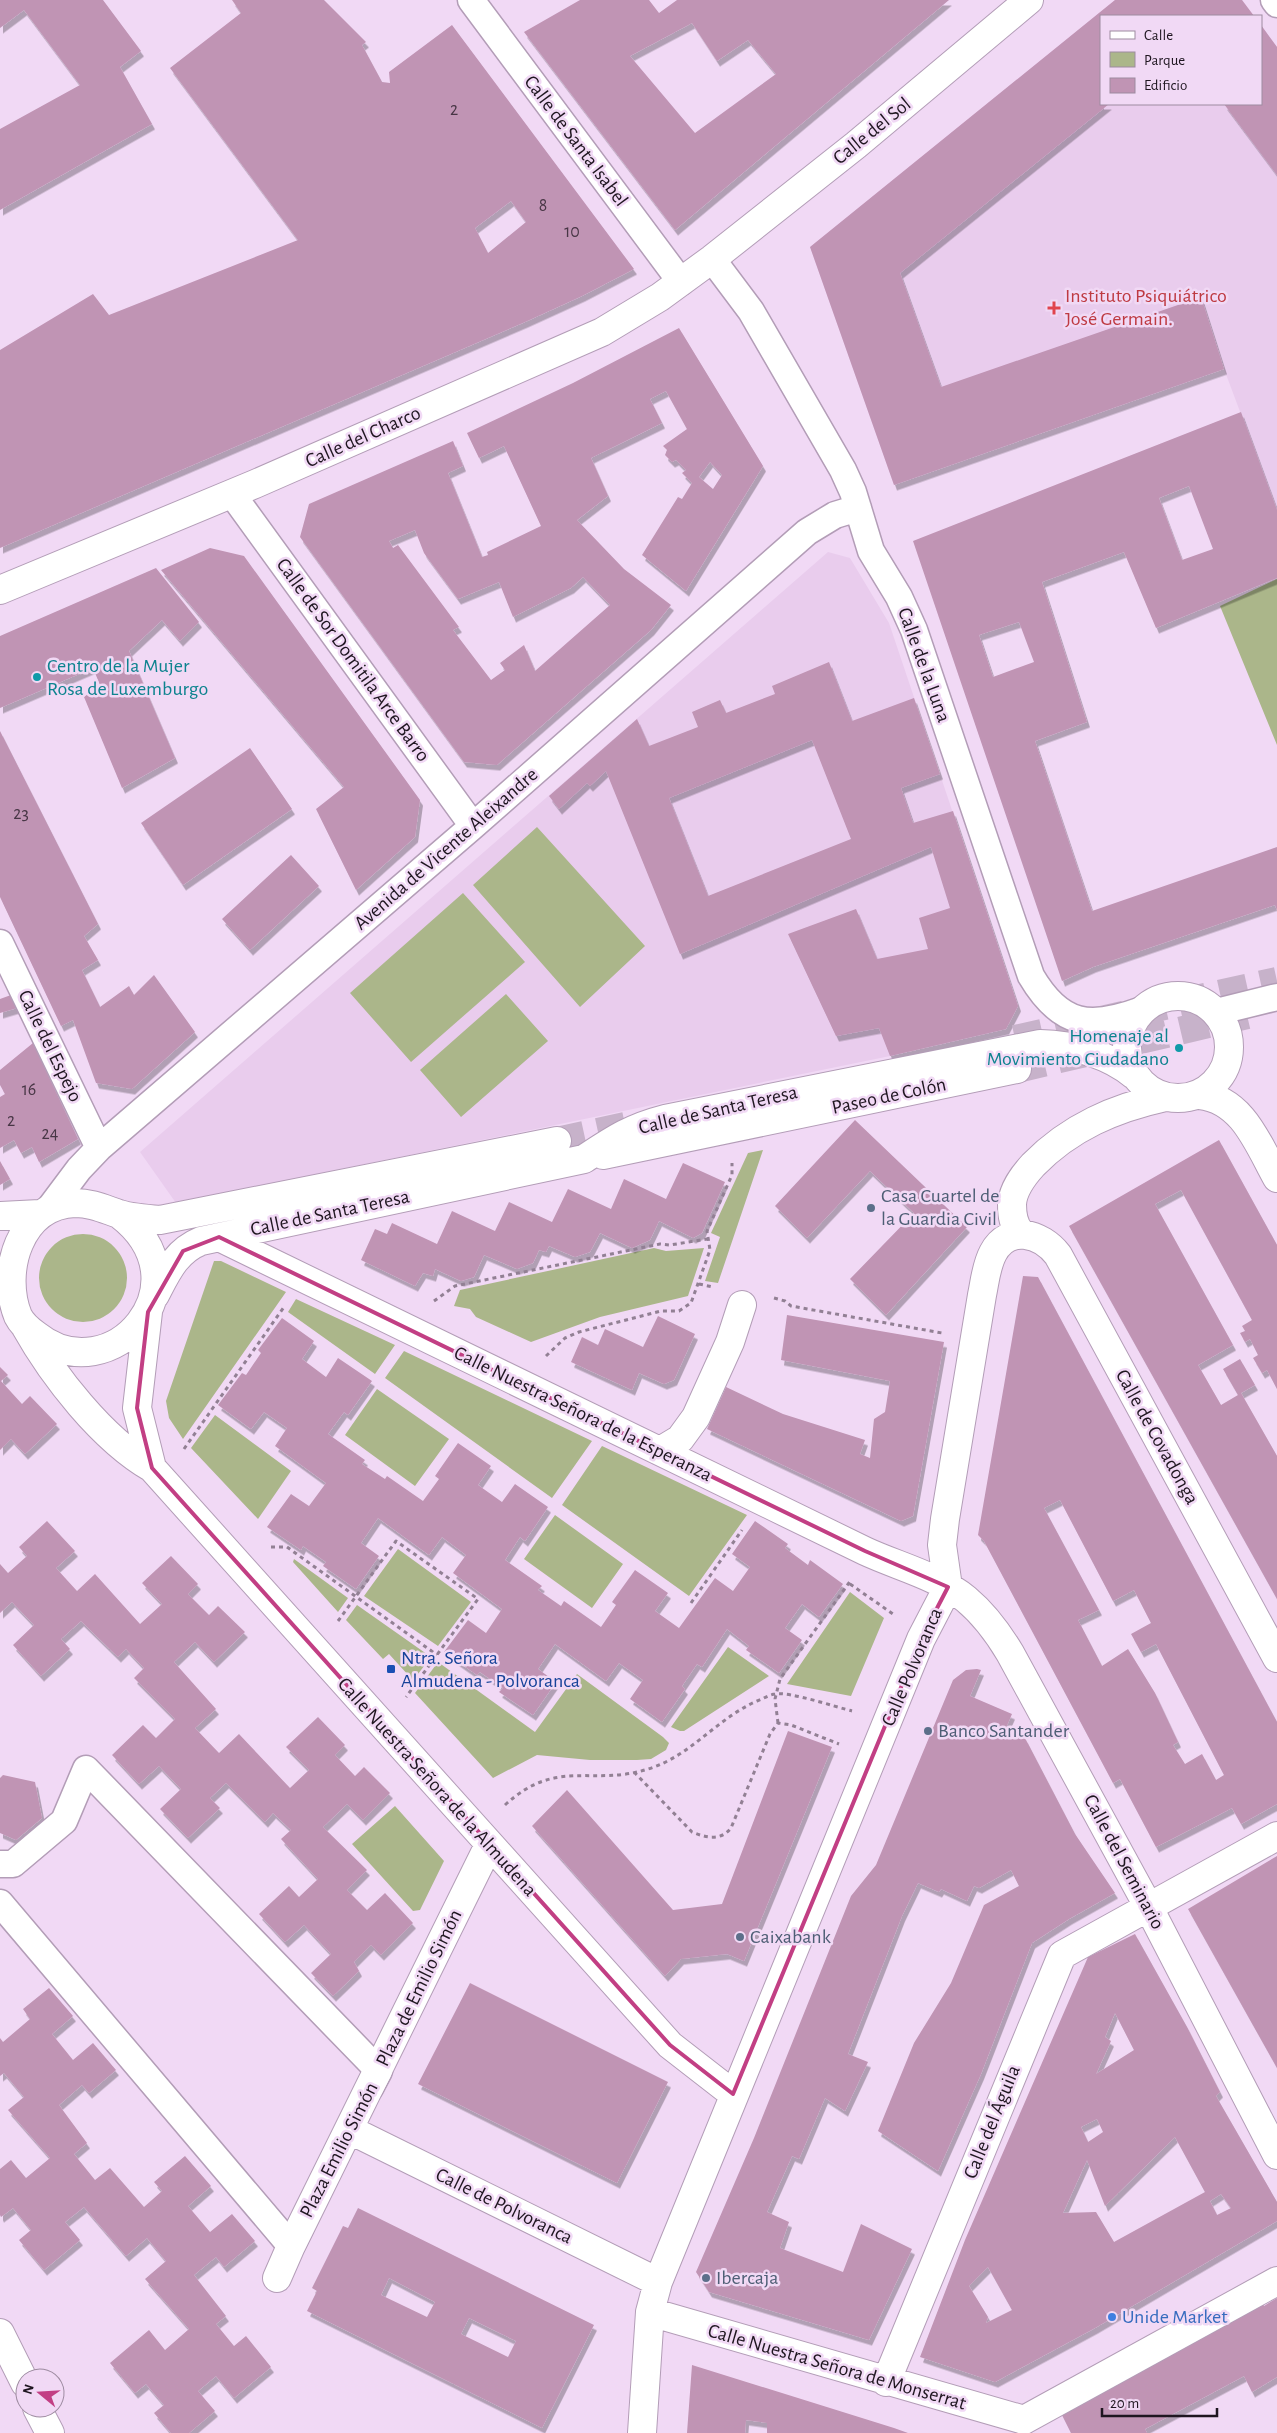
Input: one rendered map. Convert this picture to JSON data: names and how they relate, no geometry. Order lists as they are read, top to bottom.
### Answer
{
  "streets": {
    "street": [
      "Calle del Sol",
      "Calle de Santa Isabel",
      "Calle del Charco",
      "Calle de Sor Domitila Arce Barro",
      "Calle de la Luna",
      "Avenida de Vicente Aleixandre",
      "Calle del Espejo",
      "Paseo de Colón",
      "Calle de Santa Teresa",
      "Calle Nuestra Señora de la Esperanza",
      "Calle de Covadonga",
      "Calle Polvoranca",
      "Calle Nuestra Señora de la Almudena",
      "Calle del Seminario",
      "Plaza de Emilio Simón",
      "Calle del Águila",
      "Plaza Emilio Simón",
      "Calle de Polvoranca",
      "Calle Nuestra Señora de Monserrat"
    ]
  },
  "crossings": [
    ["Calle del Sol", "Calle del Charco"],
    ["Calle del Sol", "Calle de la Luna"],
    ["Calle de Santa Isabel", "Calle del Charco"],
    ["Calle del Charco", "Calle de Sor Domitila Arce Barro"],
    ["Calle del Charco", "Calle de la Luna"],
    ["Calle de Sor Domitila Arce Barro", "Avenida de Vicente Aleixandre"],
    ["Calle de la Luna", "Avenida de Vicente Aleixandre"],
    ["Calle de la Luna", "Calle de Santa Teresa"],
    ["Avenida de Vicente Aleixandre", "Calle del Espejo"],
    ["Avenida de Vicente Aleixandre", "Calle de Santa Teresa"],
    ["Avenida de Vicente Aleixandre", "Calle Nuestra Señora de la Almudena"],
    ["Paseo de Colón", "Calle de Santa Teresa"],
    ["Calle de Santa Teresa", "Calle Nuestra Señora de la Esperanza"],
    ["Calle de Santa Teresa", "Calle Nuestra Señora de la Almudena"],
    ["Calle Nuestra Señora de la Esperanza", "Calle Polvoranca"],
    ["Calle Nuestra Señora de la Esperanza", "Calle del Seminario"],
    ["Calle de Covadonga", "Calle Polvoranca"],
    ["Calle Polvoranca", "Calle Nuestra Señora de la Almudena"],
    ["Calle Polvoranca", "Calle del Seminario"],
    ["Calle Nuestra Señora de la Almudena", "Plaza de Emilio Simón"],
    ["Calle del Seminario", "Calle del Águila"],
    ["Plaza de Emilio Simón", "Plaza Emilio Simón"],
    ["Plaza de Emilio Simón", "Calle de Polvoranca"],
    ["Calle del Águila", "Calle Nuestra Señora de Monserrat"]
  ],
  "places": {
    "health": ["Instituto Psiquiátrico José Germain."],
    "other": [
      "Centro de la Mujer Rosa de Luxemburgo",
      "Homenaje al Movimiento Ciudadano",
      "Casa Cuartel de la Guardia Civil",
      "Banco Santander",
      "Caixabank",
      "Ibercaja",
      "Unide Market"
    ],
    "transit": ["Ntra. Señora Almudena - Polvoranca"]
  },
  "house_numbers": [
    "2",
    "8",
    "10",
    "23",
    "16",
    "2",
    "24"
  ],
  "legend": ["Calle", "Parque", "Edificio"],
  "scale_bar": "20 m",
  "north": "left"
}
